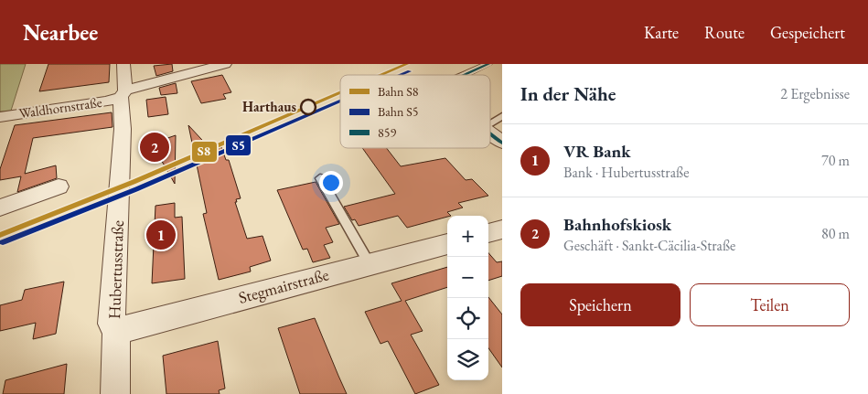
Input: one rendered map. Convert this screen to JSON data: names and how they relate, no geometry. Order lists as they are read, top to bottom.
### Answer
{
  "streets": {
    "street": ["Waldhornstraße", "Hubertusstraße", "Stegmairstraße"]
  },
  "crossings": [
    ["Waldhornstraße", "Hubertusstraße"],
    ["Hubertusstraße", "Stegmairstraße"]
  ],
  "places": ["Harthaus"],
  "lines": ["rail line S8", "transit line 859", "rail line S5"],
  "legend": ["Bahn S8", "Bahn S5", "859"],
  "page": {
    "header": "Nearbee",
    "nav": ["Karte", "Route", "Gespeichert"],
    "heading": ["In der Nähe", "2 Ergebnisse"],
    "list": [
      {
        "mark": "1",
        "name": "VR Bank",
        "note": "Bank · Hubertusstraße",
        "value": "70 m"
      },
      {
        "mark": "2",
        "name": "Bahnhofskiosk",
        "note": "Geschäft · Sankt-Cäcilia-Straße",
        "value": "80 m"
      }
    ],
    "pins": ["2", "1"],
    "map_buttons": ["+", "−"],
    "buttons": ["Speichern", "Teilen"]
  }
}
